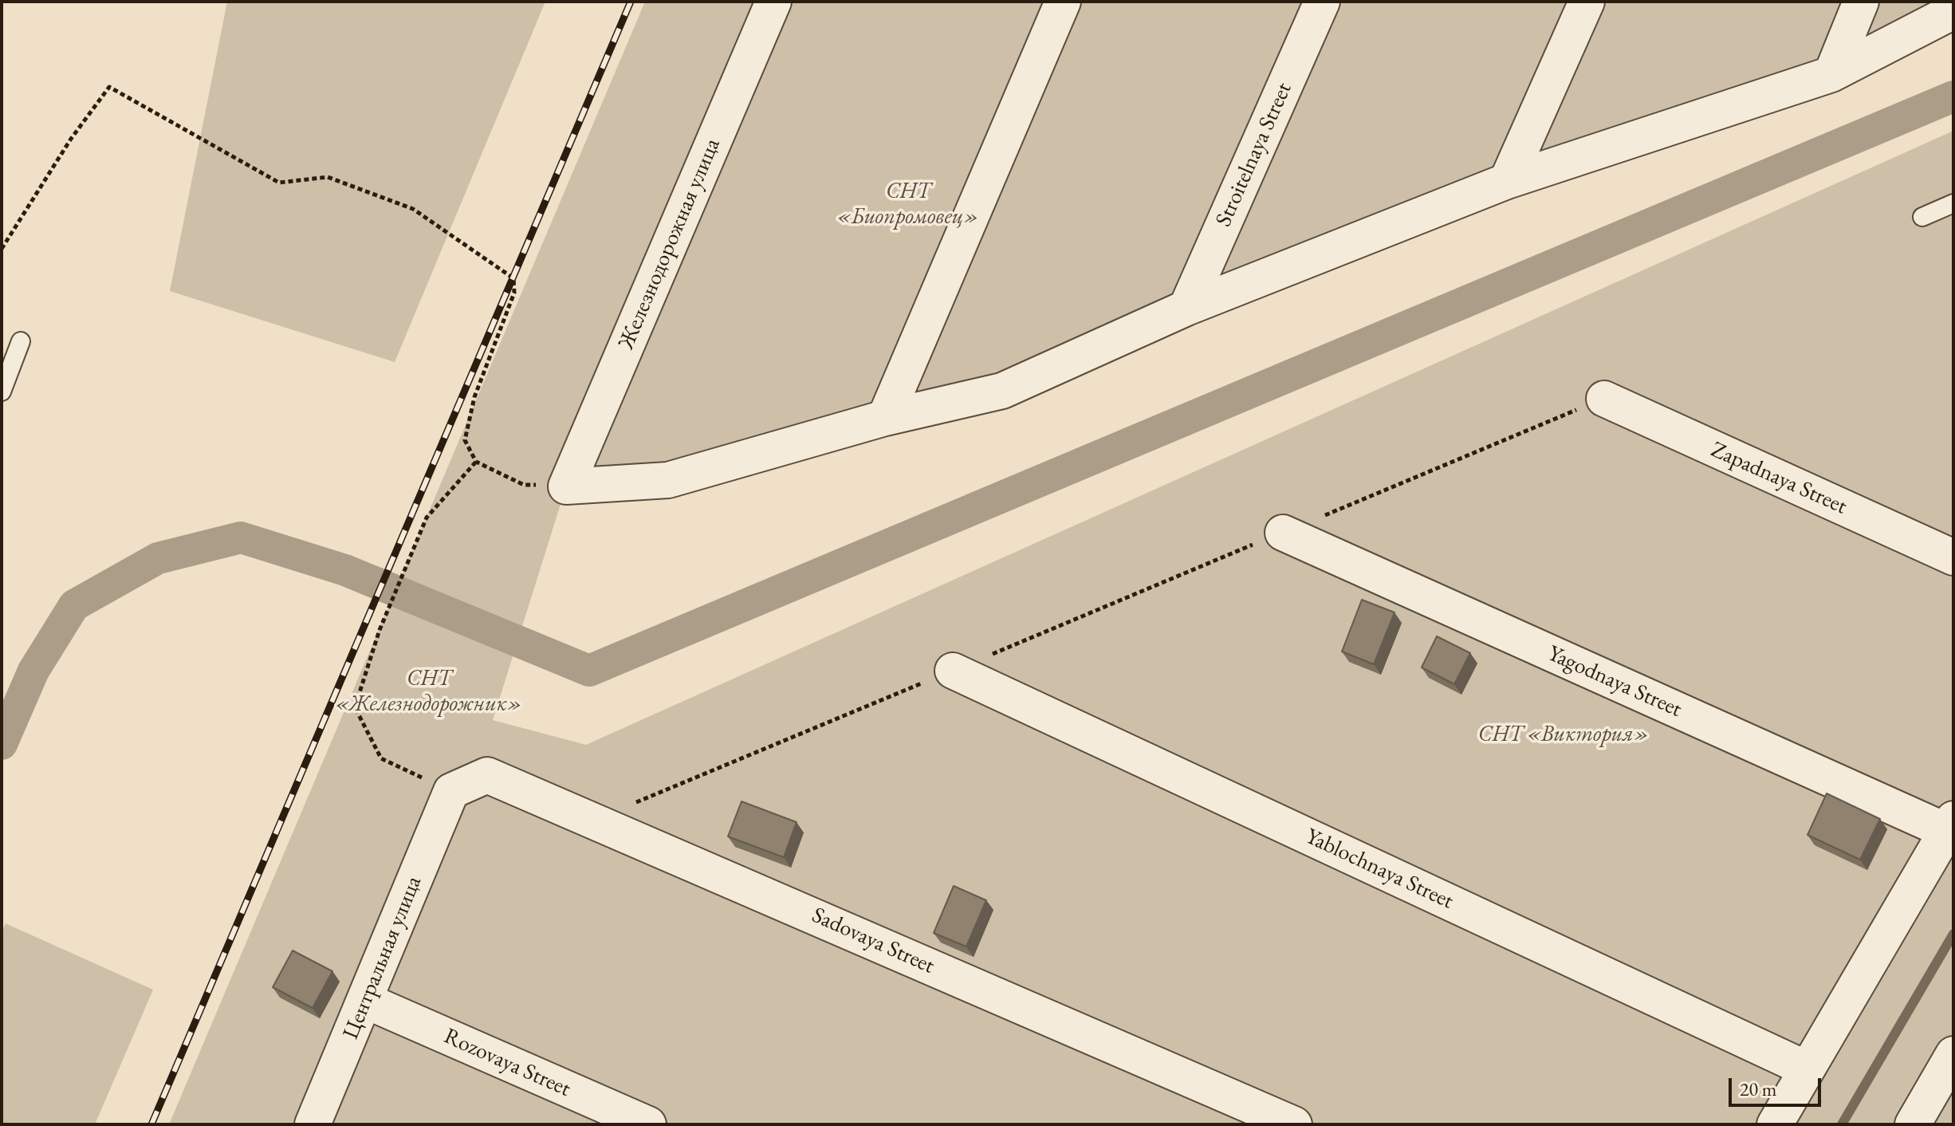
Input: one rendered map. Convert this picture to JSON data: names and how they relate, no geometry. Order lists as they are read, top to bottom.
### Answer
{
  "streets": {
    "street": [
      "Stroitelnaya Street",
      "Железнодорожная улица",
      "Zapadnaya Street",
      "Yagodnaya Street",
      "Yablochnaya Street",
      "Sadovaya Street",
      "Центральная улица",
      "Rozovaya Street"
    ]
  },
  "crossings": [
    ["Sadovaya Street", "Центральная улица"],
    ["Центральная улица", "Rozovaya Street"]
  ],
  "parks": ["СНТ «Биопромовец»", "СНТ «Железнодорожник»", "СНТ «Виктория»"],
  "scale_bar": "20 m"
}
